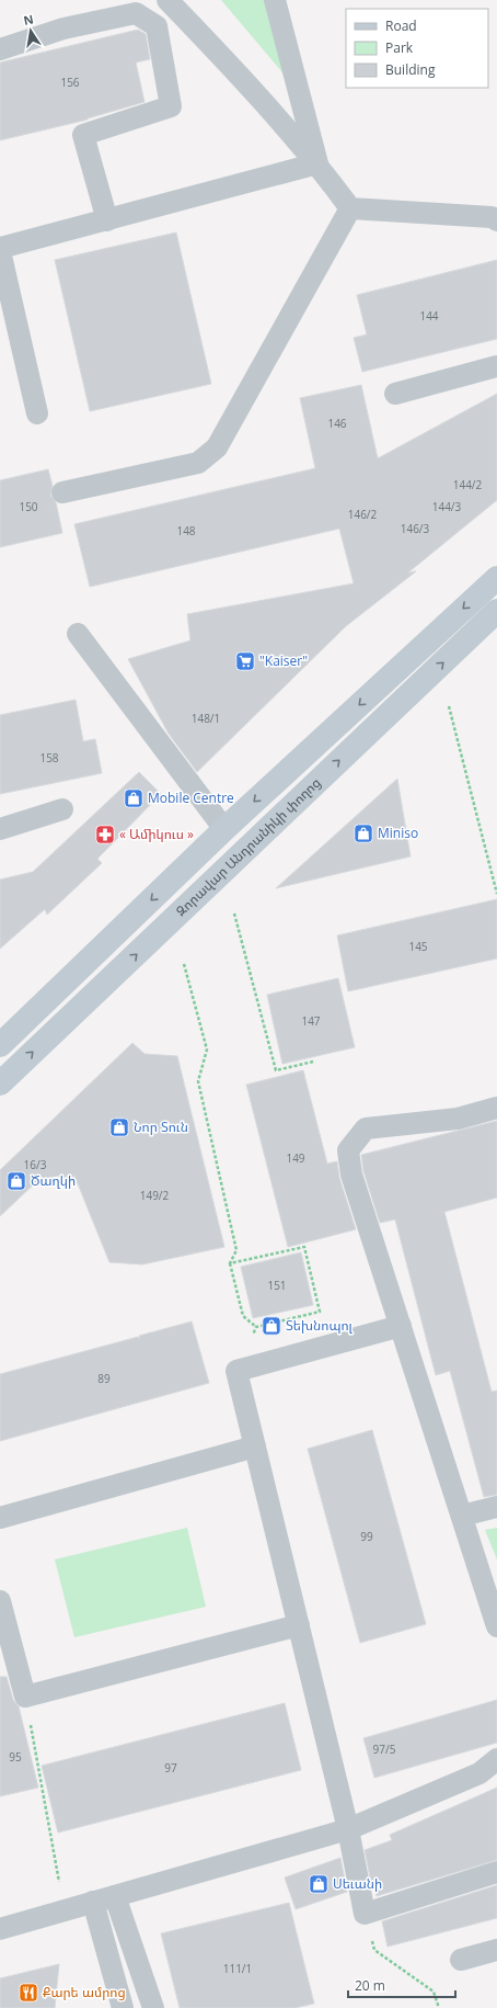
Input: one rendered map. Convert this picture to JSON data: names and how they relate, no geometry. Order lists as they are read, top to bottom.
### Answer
{
  "streets": {
    "main road": ["Զորավար Անդրանիկի փողոց"]
  },
  "places": {
    "supermarket": ["\"Kaiser\""],
    "shop": [
      "Mobile Centre",
      "Miniso",
      "Նոր Տուն",
      "Ծաղկի",
      "Տեխնոպոլ",
      "Սեւանի"
    ],
    "pharmacy": ["« Ամիկուս »"],
    "restaurant": ["Քարե ամրոց"]
  },
  "house_numbers": [
    "156",
    "144",
    "146",
    "144/2",
    "150",
    "144/3",
    "146/2",
    "146/3",
    "148",
    "148/1",
    "158",
    "145",
    "147",
    "149",
    "16/3",
    "149/2",
    "151",
    "89",
    "99",
    "97/5",
    "95",
    "97",
    "111/1"
  ],
  "legend": ["Road", "Park", "Building"],
  "scale_bar": "20 m",
  "north": "top"
}
